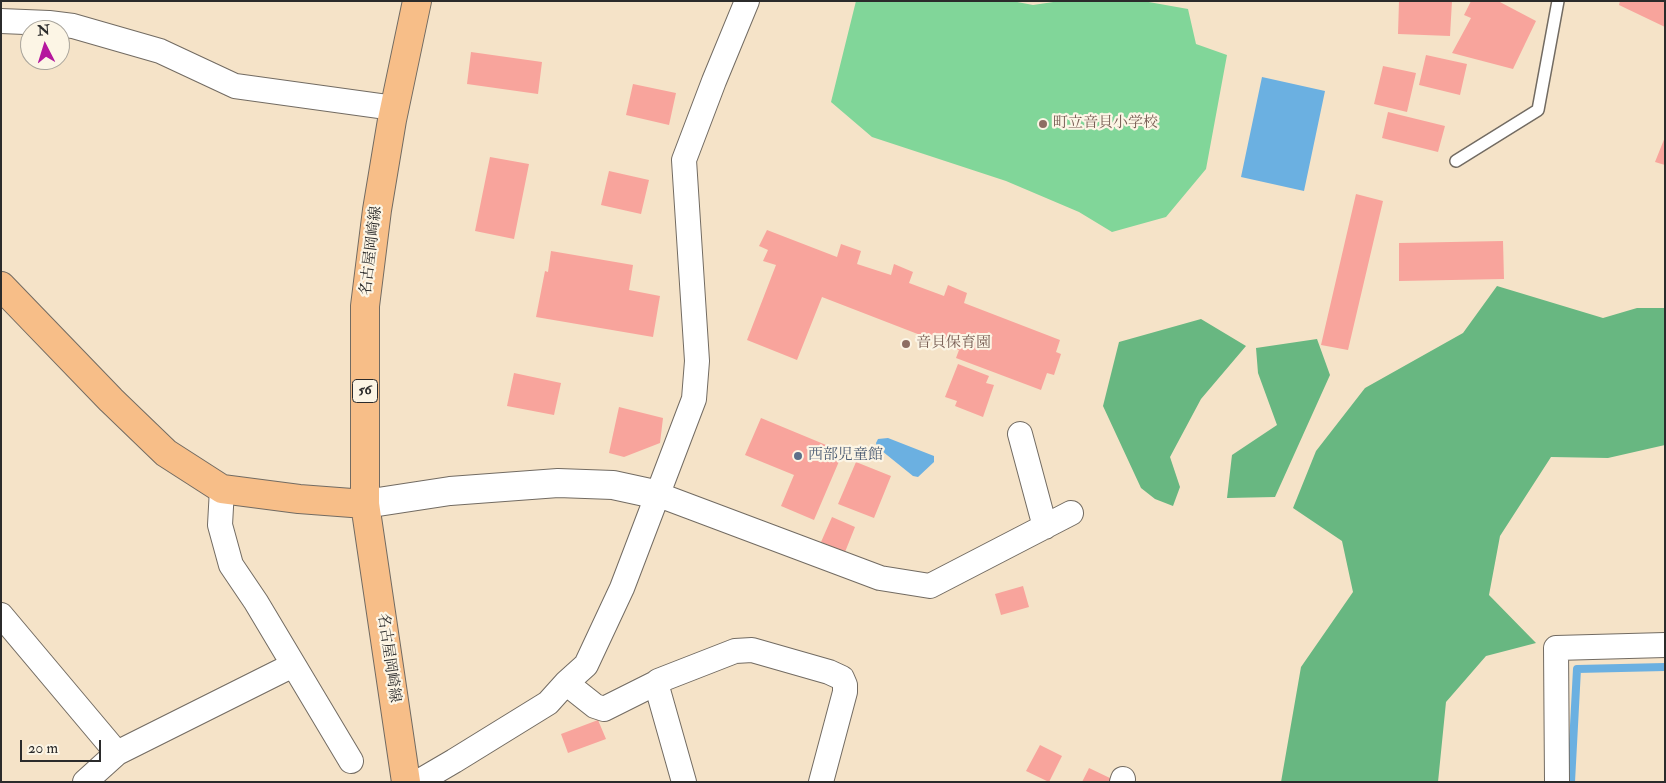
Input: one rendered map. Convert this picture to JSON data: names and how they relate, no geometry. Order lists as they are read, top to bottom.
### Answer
{
  "streets": {
    "main road": ["名古屋岡崎線", "56"]
  },
  "places": ["町立音貝小学校", "音貝保育園", "西部児童館"],
  "scale_bar": "20 m",
  "north": "top"
}
